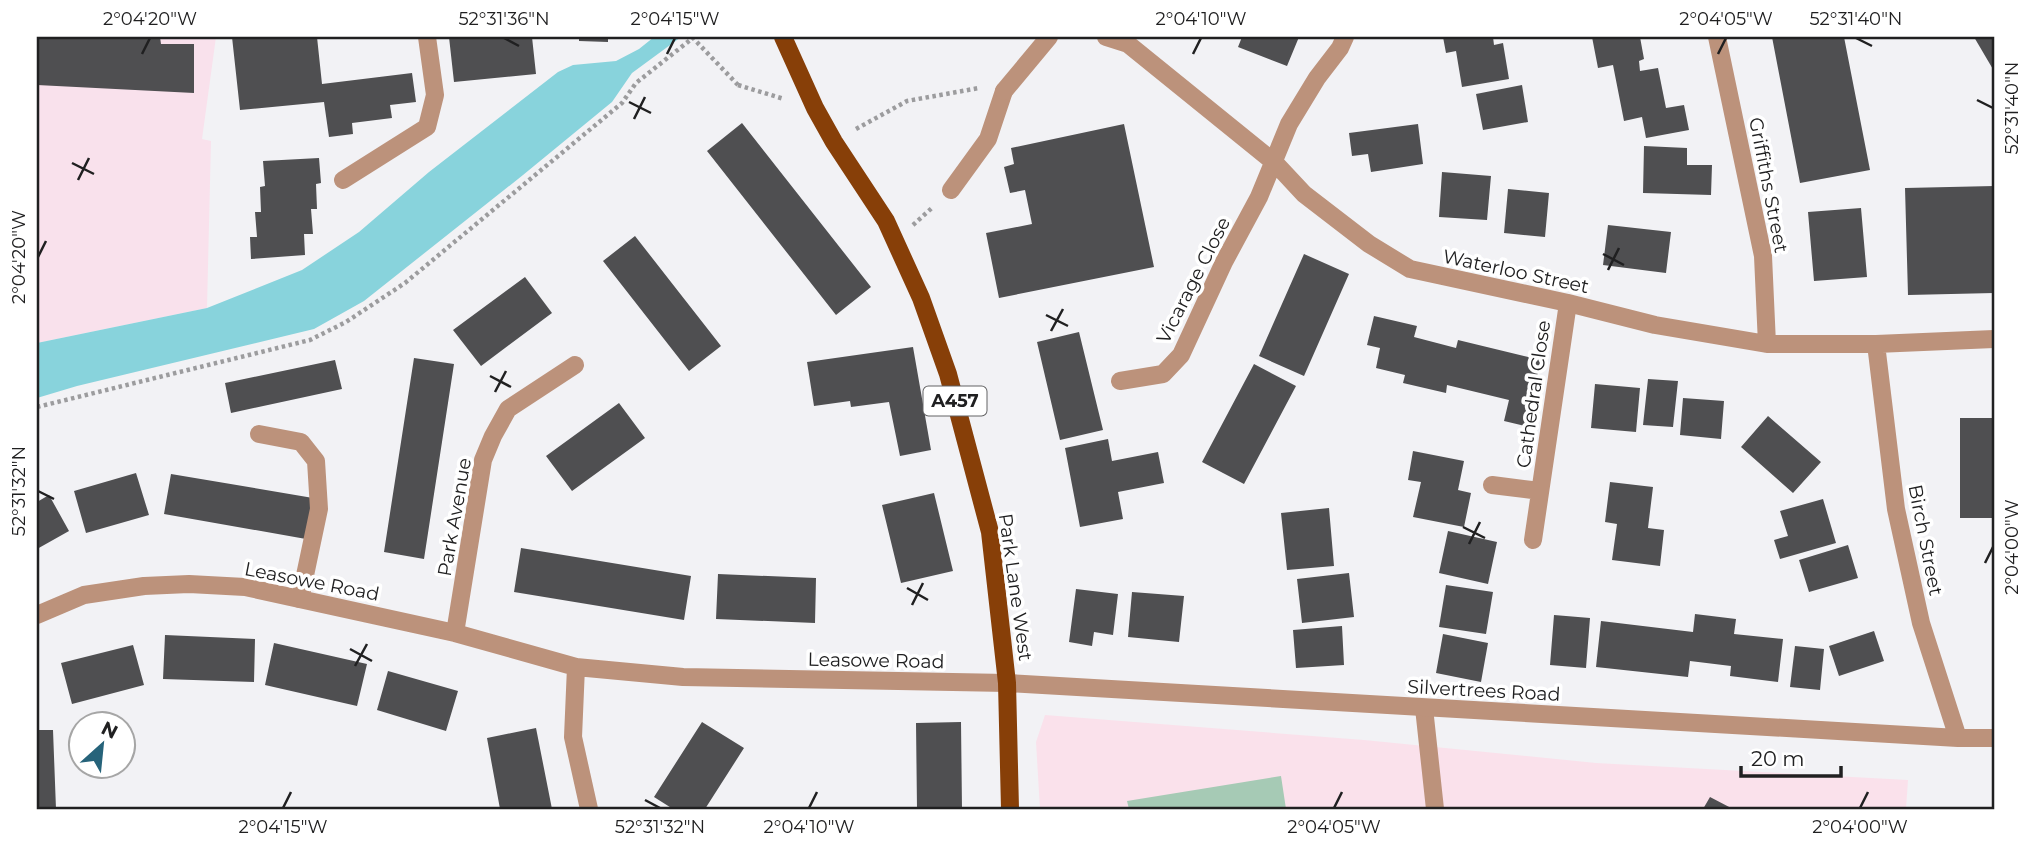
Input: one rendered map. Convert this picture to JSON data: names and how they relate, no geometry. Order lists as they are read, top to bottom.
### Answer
{
  "streets": {
    "main road": ["A457", "Park Lane West"],
    "street": [
      "Griffiths Street",
      "Waterloo Street",
      "Vicarage Close",
      "Cathedral Close",
      "Park Avenue",
      "Birch Street",
      "Leasowe Road",
      "Silvertrees Road"
    ]
  },
  "crossings": [
    ["Griffiths Street", "Waterloo Street"],
    ["Waterloo Street", "Vicarage Close"],
    ["Waterloo Street", "Cathedral Close"],
    ["Waterloo Street", "Birch Street"],
    ["Park Avenue", "Leasowe Road"],
    ["Birch Street", "Silvertrees Road"],
    ["Leasowe Road", "Park Lane West"],
    ["Leasowe Road", "Silvertrees Road"],
    ["Park Lane West", "Silvertrees Road"]
  ],
  "scale_bar": "20 m",
  "north": "top right",
  "coordinates": [
    "2°04'20\"W",
    "52°31'36\"N",
    "2°04'15\"W",
    "2°04'10\"W",
    "2°04'05\"W",
    "52°31'40\"N",
    "52°31'32\"N",
    "2°04'00\"W"
  ]
}
